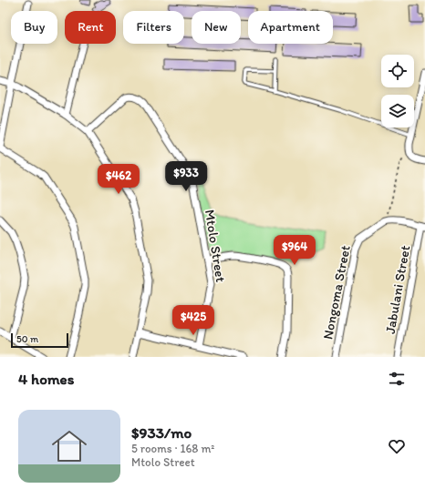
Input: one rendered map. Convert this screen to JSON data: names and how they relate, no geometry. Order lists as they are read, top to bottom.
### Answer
{
  "streets": {
    "street": ["Mtolo Street", "Jabulani Street", "Nongoma Street"]
  },
  "scale_bar": "50 m",
  "page": {
    "chip": [
      "Buy",
      "Rent",
      "Filters",
      "New",
      "Apartment"
    ],
    "price": [
      "$933",
      "$462",
      "$964",
      "$425"
    ],
    "scale": "50 m",
    "heading": "4 homes",
    "list": [
      {
        "name": "$933/mo",
        "note": "5 rooms · 168 m² · Mtolo Street"
      }
    ]
  }
}
